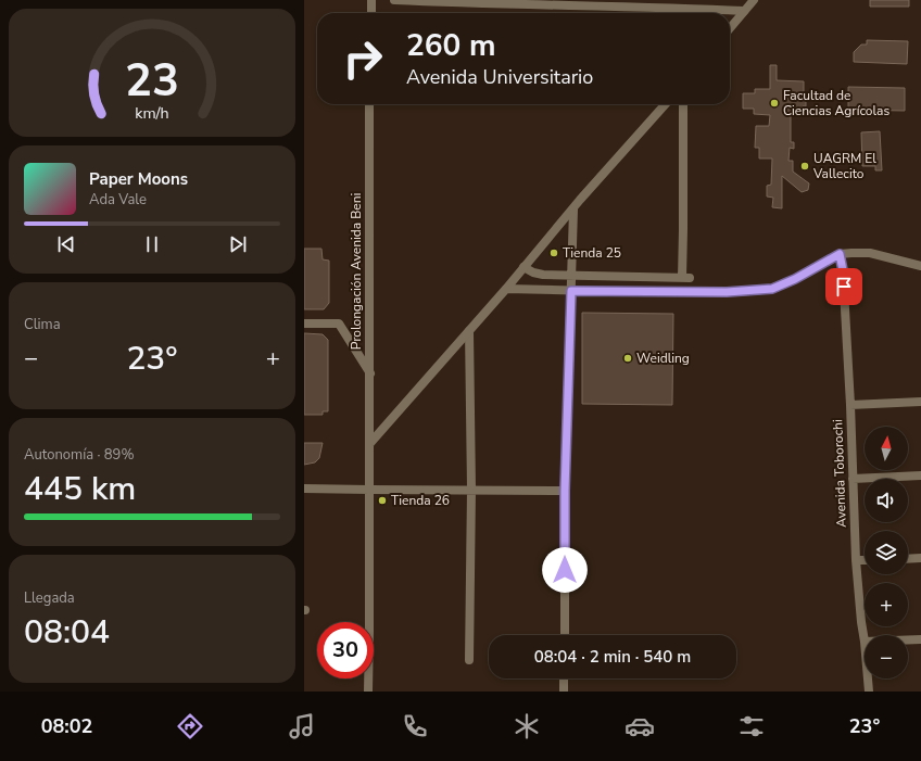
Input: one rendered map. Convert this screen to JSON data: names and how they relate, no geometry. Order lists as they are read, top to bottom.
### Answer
{
  "streets": {
    "street": ["Prolongación Avenida Beni", "Avenida Toborochi"]
  },
  "places": [
    "Facultad de Ciencias Agrícolas",
    "UAGRM El Vallecito",
    "Tienda 25",
    "Weidling",
    "Tienda 26"
  ],
  "north": "top",
  "page": {
    "turn": ["260 m", "Avenida Universitario"],
    "song": ["Paper Moons", "Ada Vale"],
    "tile": [
      "Clima",
      ["Autonomía · 89%", "445 km"],
      ["Llegada", "08:04"]
    ],
    "heat": ["−", "23°", "+"],
    "map_buttons": ["+", "−"],
    "limit": "30",
    "trip": "08:04 · 2 min · 540 m",
    "tabs": ["08:02", "23°"],
    "gauge": ["23", "km/h"]
  }
}
